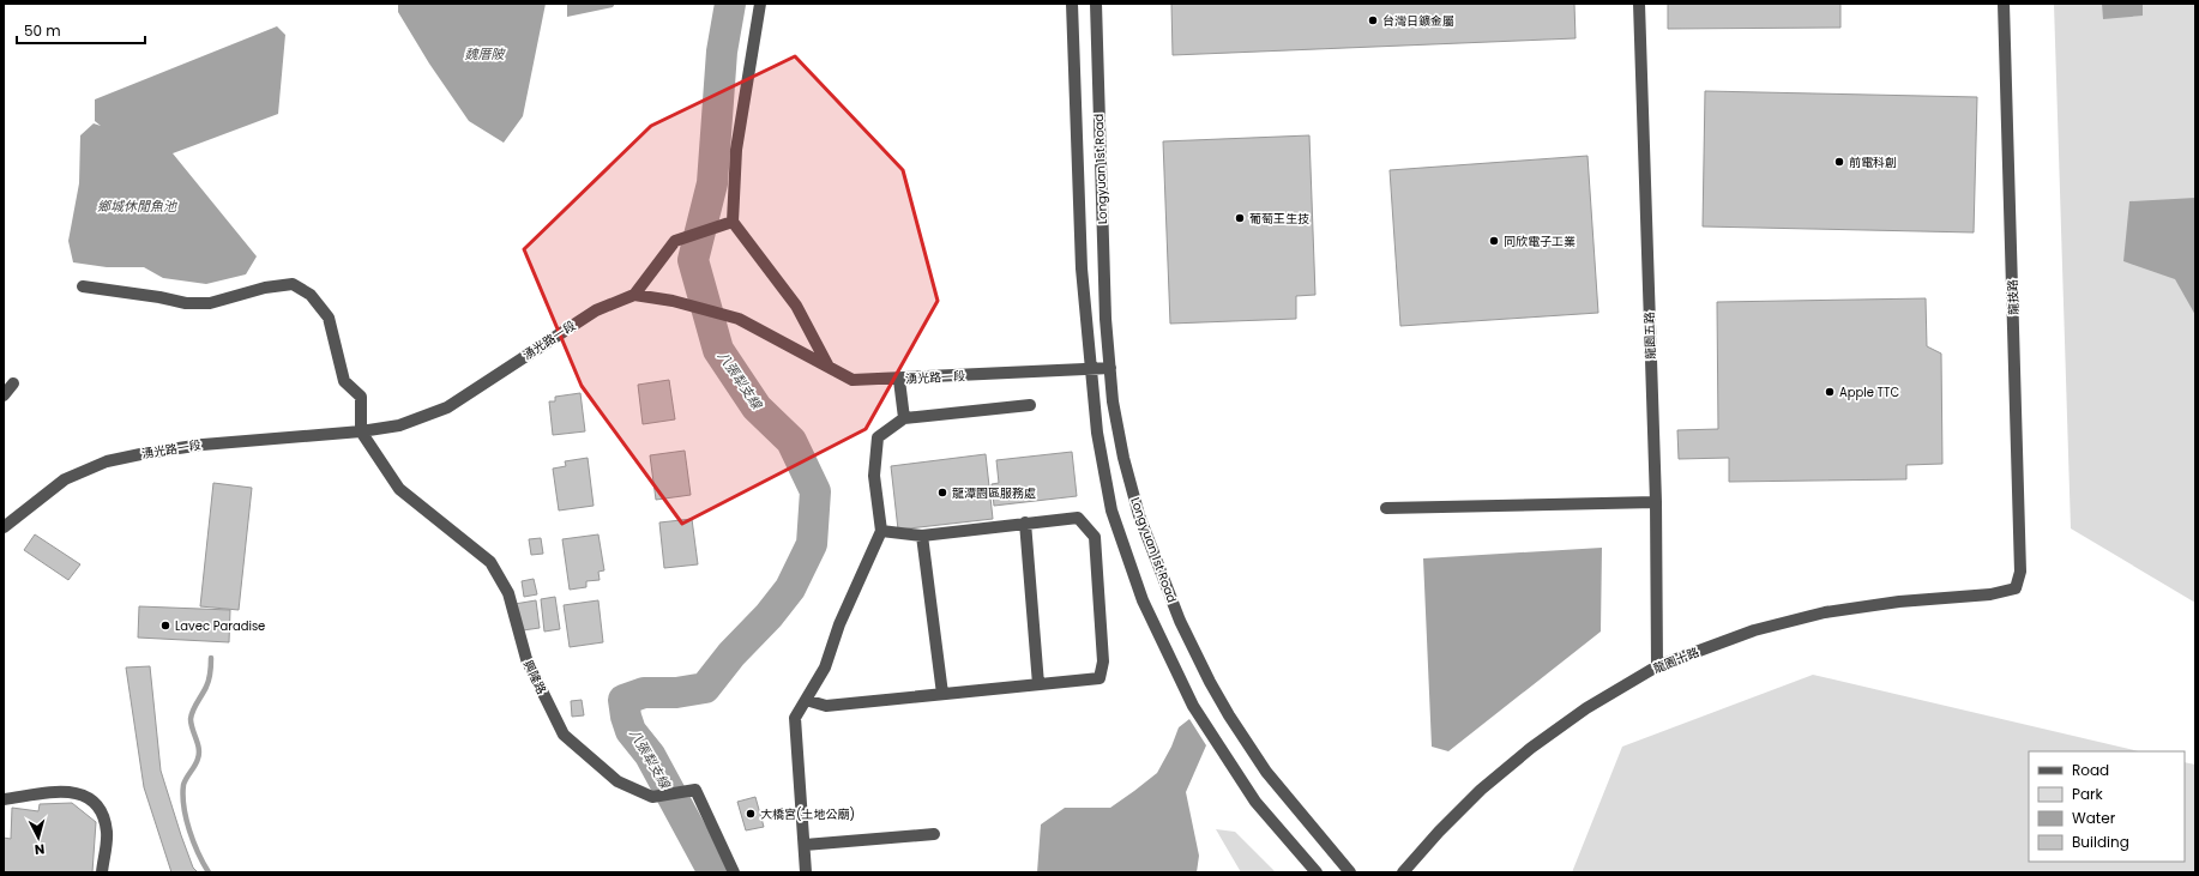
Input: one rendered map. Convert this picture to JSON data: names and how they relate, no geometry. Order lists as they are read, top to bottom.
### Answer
{
  "streets": {
    "street": [
      "Longyuan 1st Road",
      "龍技路",
      "龍園五路",
      "湧光路一段",
      "龍園十路",
      "興隆路"
    ]
  },
  "crossings": [
    ["Longyuan 1st Road", "湧光路一段"],
    ["龍技路", "龍園十路"],
    ["龍園五路", "龍園十路"],
    ["湧光路一段", "興隆路"]
  ],
  "water": ["魏厝陂", "鄉城休閒魚池", "八張犁支線"],
  "places": [
    "台灣日鑛金屬",
    "前電科創",
    "葡萄王生技",
    "同欣電子工業",
    "Apple TTC",
    "龍潭園區服務處",
    "Lavec Paradise",
    "大橋宮(土地公廟)"
  ],
  "legend": [
    "Road",
    "Park",
    "Water",
    "Building"
  ],
  "scale_bar": "50 m",
  "north": "bottom"
}
